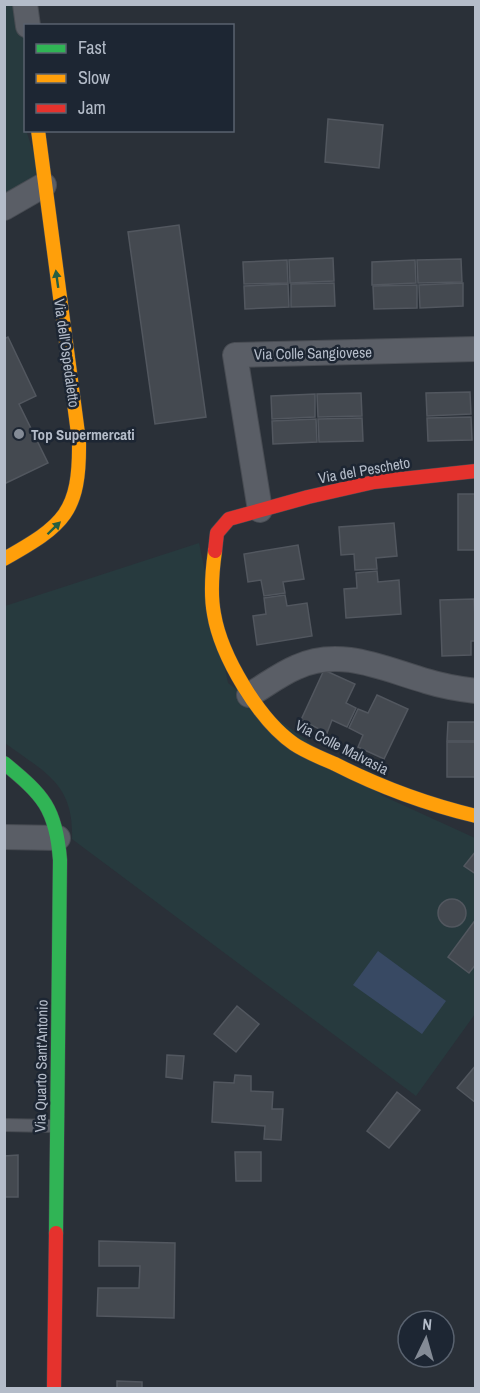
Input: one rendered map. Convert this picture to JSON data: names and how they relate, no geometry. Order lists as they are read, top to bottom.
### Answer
{
  "streets": {
    "street": [
      "Via dell'Ospedaletto",
      "Via Colle Sangiovese",
      "Via del Pescheto",
      "Via Colle Malvasia",
      "Via Quarto Sant'Antonio"
    ]
  },
  "crossings": [
    ["Via Colle Sangiovese", "Via del Pescheto"],
    ["Via Colle Sangiovese", "Via Colle Malvasia"],
    ["Via del Pescheto", "Via Colle Malvasia"]
  ],
  "one_way": ["Via dell'Ospedaletto"],
  "places": ["Top Supermercati"],
  "legend": ["Fast", "Slow", "Jam"],
  "north": "top"
}
